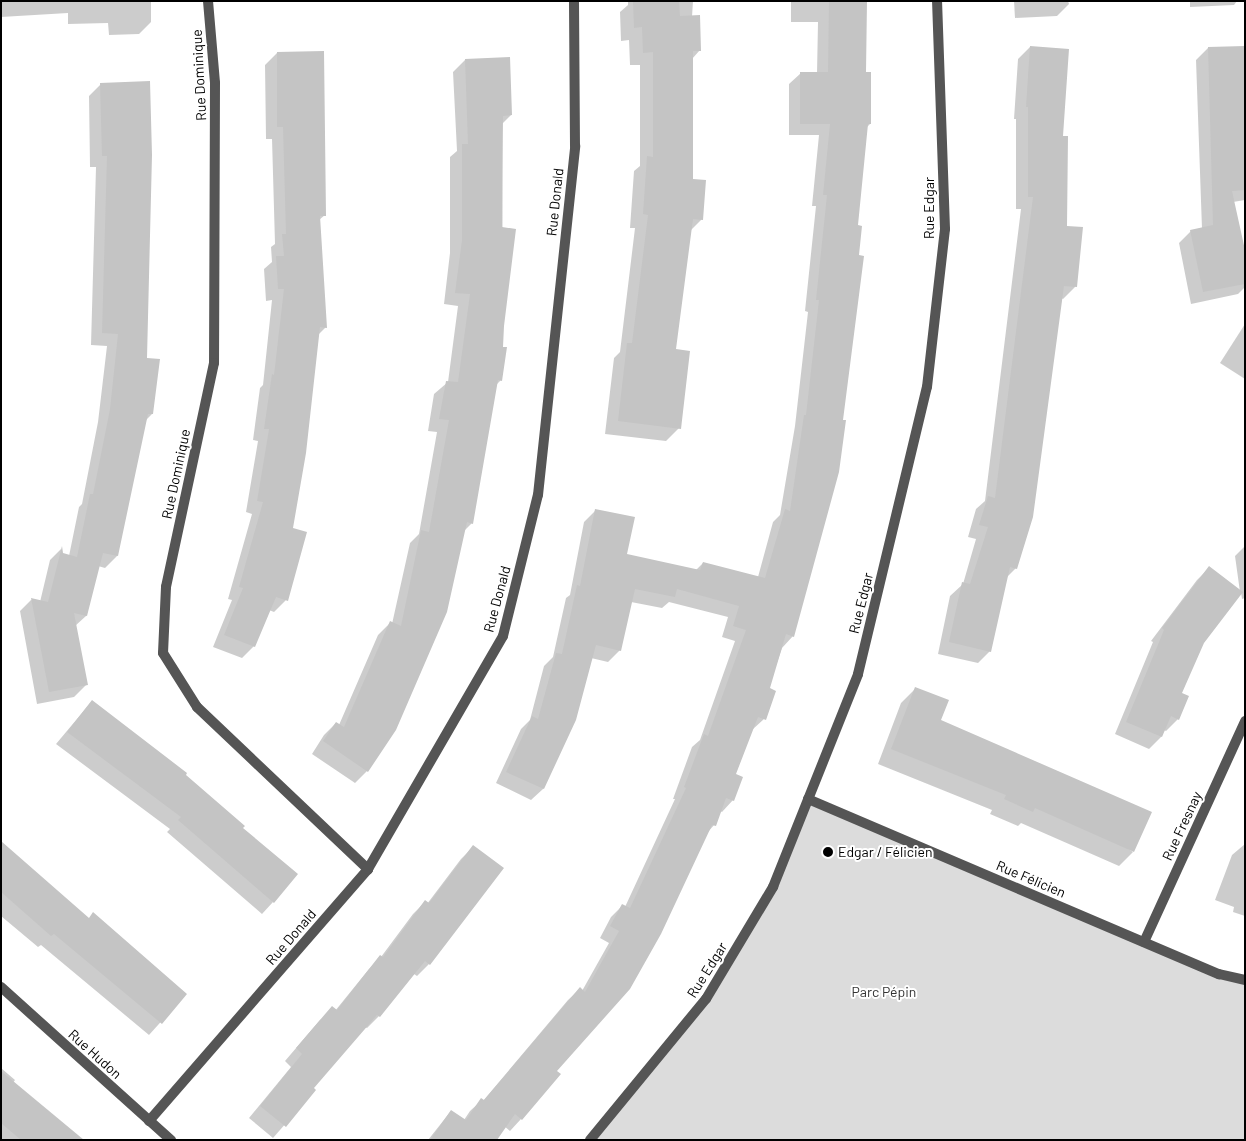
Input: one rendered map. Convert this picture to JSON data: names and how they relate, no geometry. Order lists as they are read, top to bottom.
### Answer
{
  "streets": {
    "street": [
      "Rue Dominique",
      "Rue Donald",
      "Rue Edgar",
      "Rue Fresnay",
      "Rue Félicien",
      "Rue Hudon"
    ]
  },
  "crossings": [
    ["Rue Dominique", "Rue Donald"],
    ["Rue Donald", "Rue Hudon"],
    ["Rue Edgar", "Rue Félicien"],
    ["Rue Fresnay", "Rue Félicien"]
  ],
  "parks": ["Parc Pépin"],
  "places": ["Edgar / Félicien"]
}
